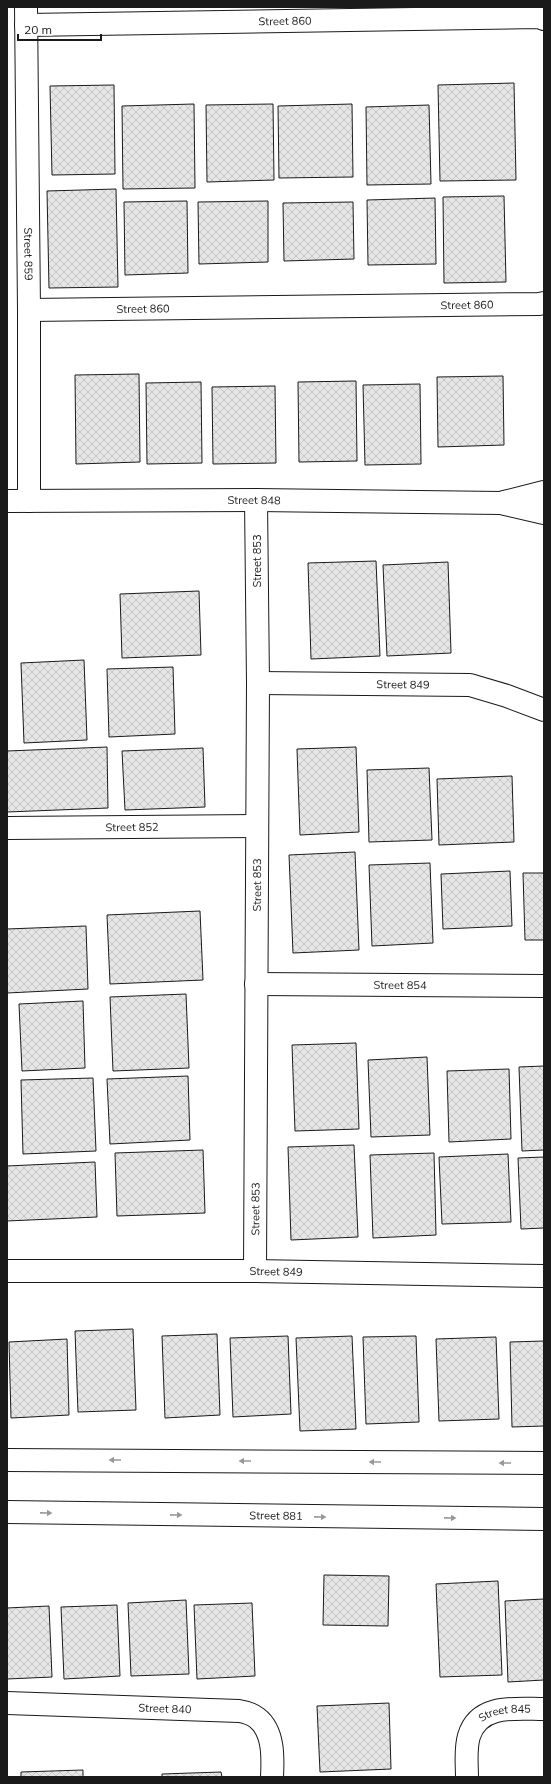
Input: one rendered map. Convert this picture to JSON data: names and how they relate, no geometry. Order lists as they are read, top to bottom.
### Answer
{
  "streets": {
    "street": [
      "Street 860",
      "Street 859",
      "Street 848",
      "Street 853",
      "Street 849",
      "Street 852",
      "Street 854",
      "Street 881",
      "Street 840",
      "Street 845"
    ]
  },
  "crossings": [
    ["Street 860", "Street 859"],
    ["Street 859", "Street 848"],
    ["Street 848", "Street 853"],
    ["Street 853", "Street 849"],
    ["Street 853", "Street 852"],
    ["Street 853", "Street 854"]
  ],
  "scale_bar": "20 m"
}
